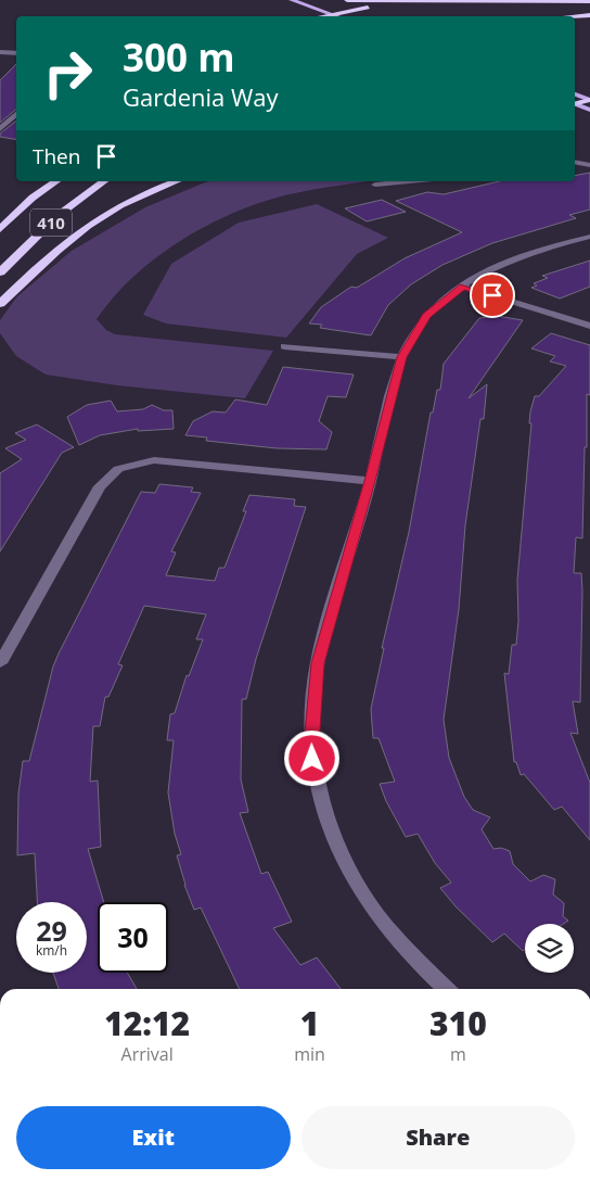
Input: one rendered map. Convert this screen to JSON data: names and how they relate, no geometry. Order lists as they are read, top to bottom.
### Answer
{
  "streets": {
    "highway": ["410"]
  },
  "page": {
    "turn": ["300 m", "Gardenia Way"],
    "then": "Then",
    "speed": "29 km/h",
    "limit": "30",
    "eta": [
      "12:12",
      "Arrival",
      "1",
      "min",
      "310",
      "m"
    ],
    "buttons": ["Exit", "Share"]
  }
}
